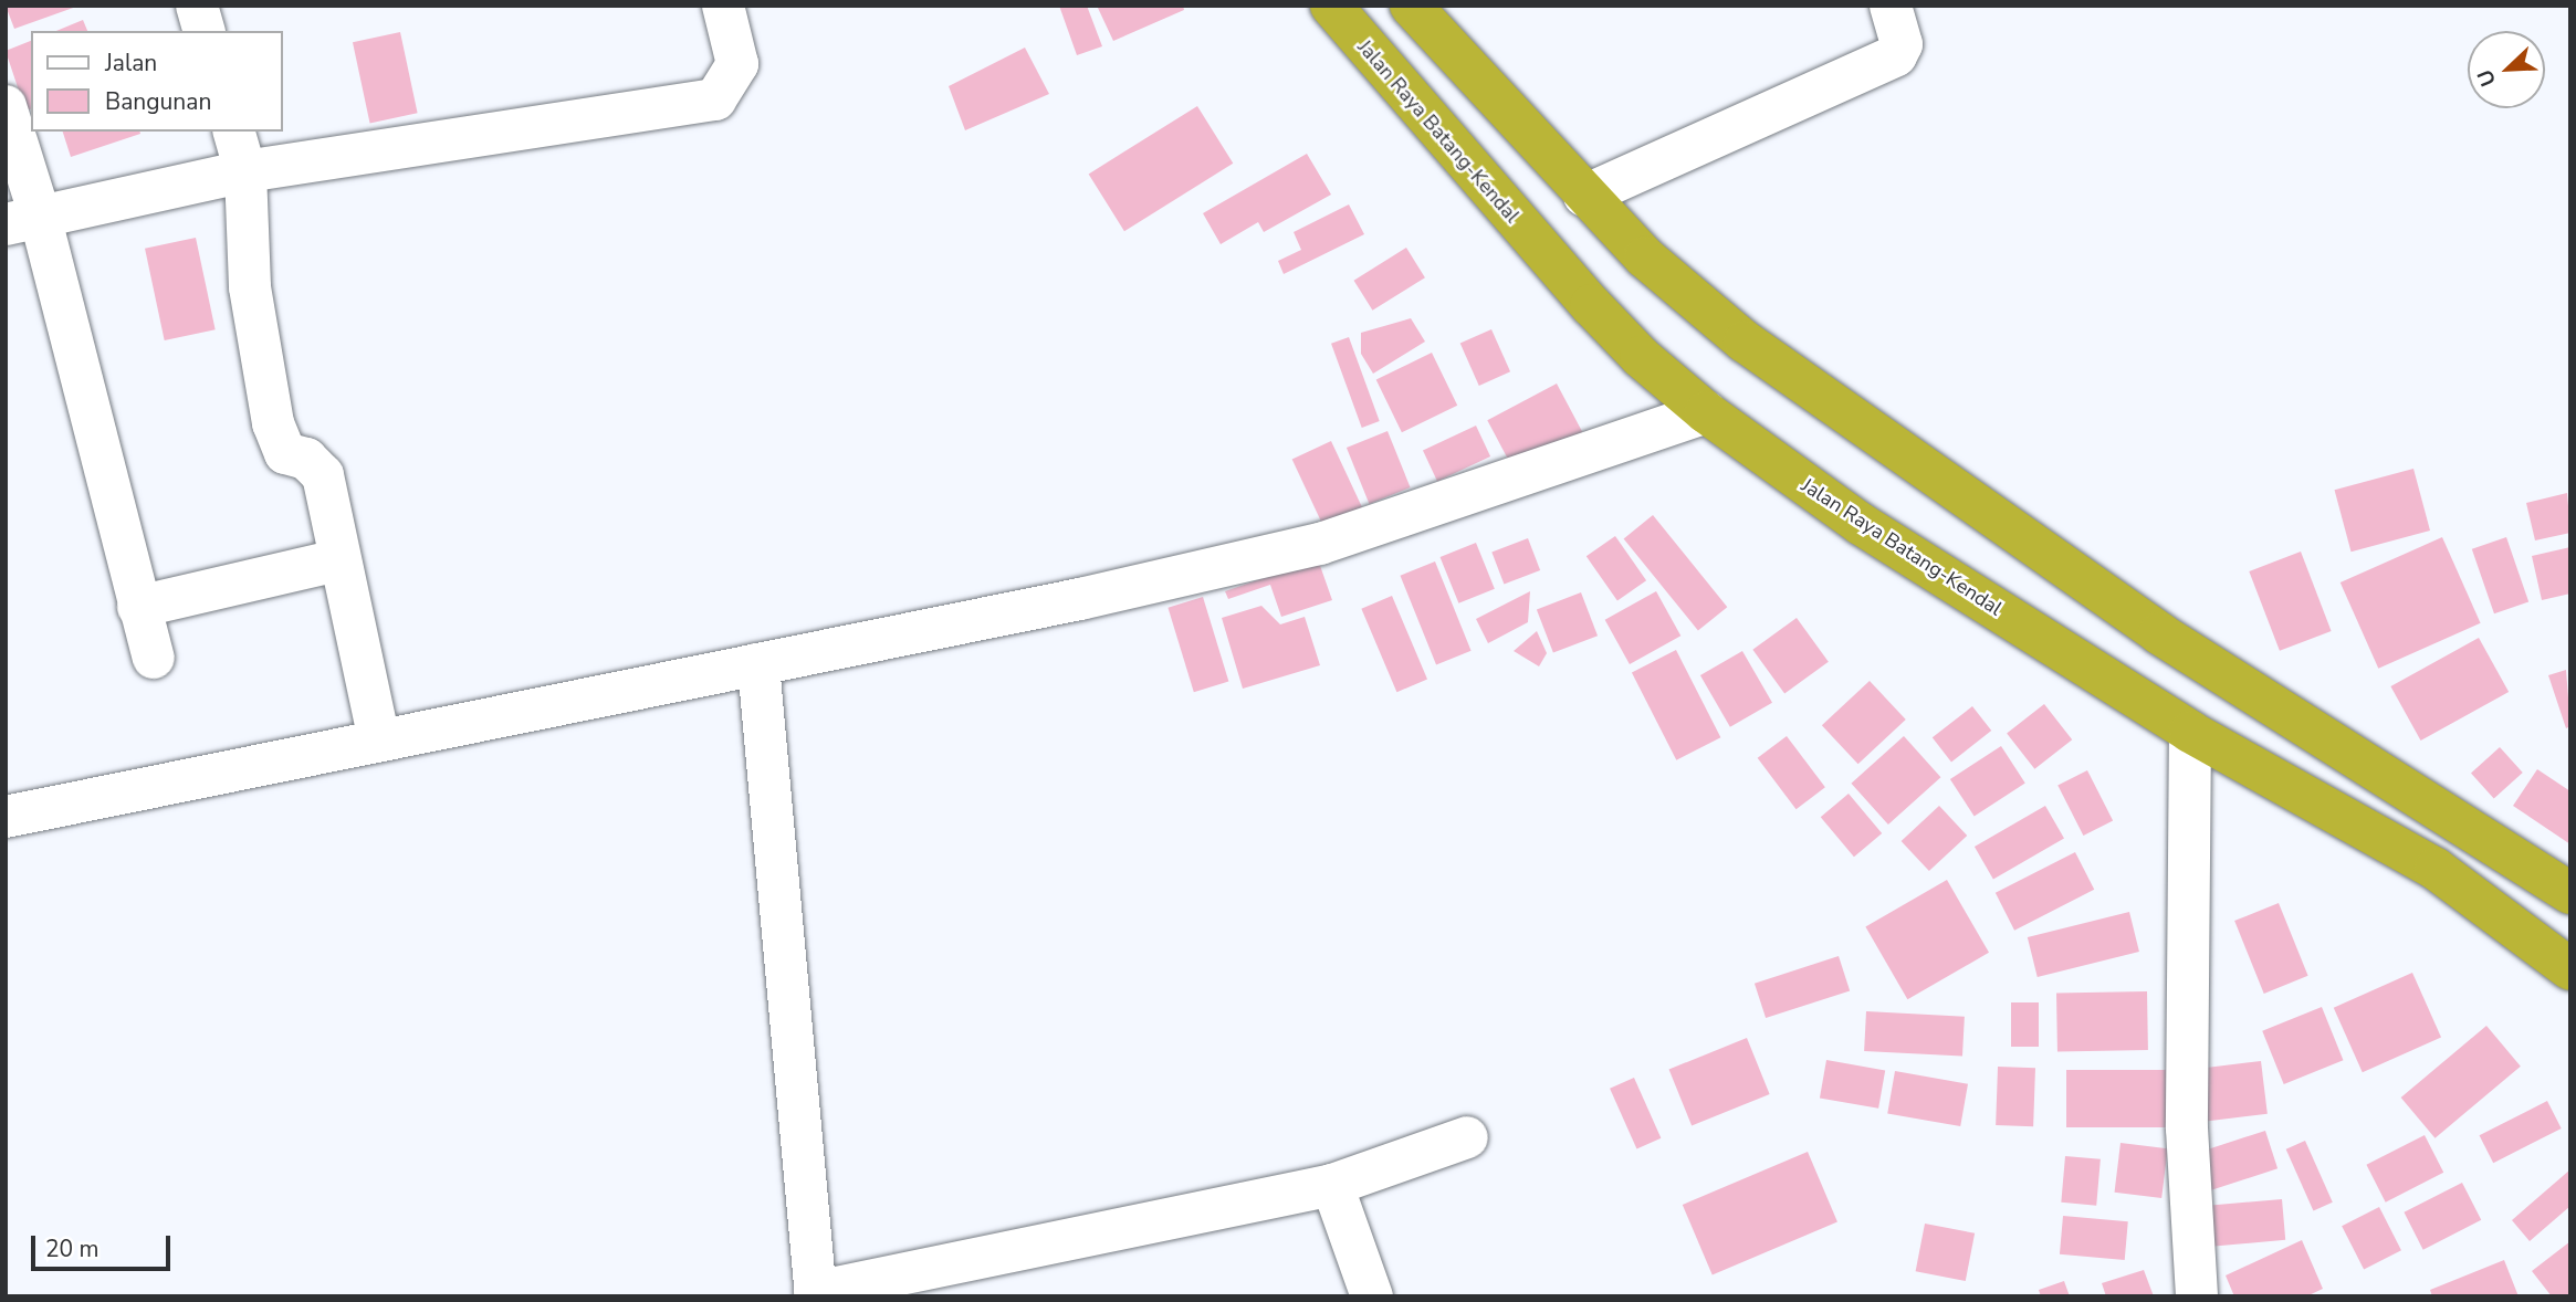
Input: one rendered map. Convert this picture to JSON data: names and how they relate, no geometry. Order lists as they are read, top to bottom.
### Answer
{
  "streets": {
    "highway": ["Jalan Raya Batang-Kendal"]
  },
  "legend": ["Jalan", "Bangunan"],
  "scale_bar": "20 m",
  "north": "bottom left"
}
